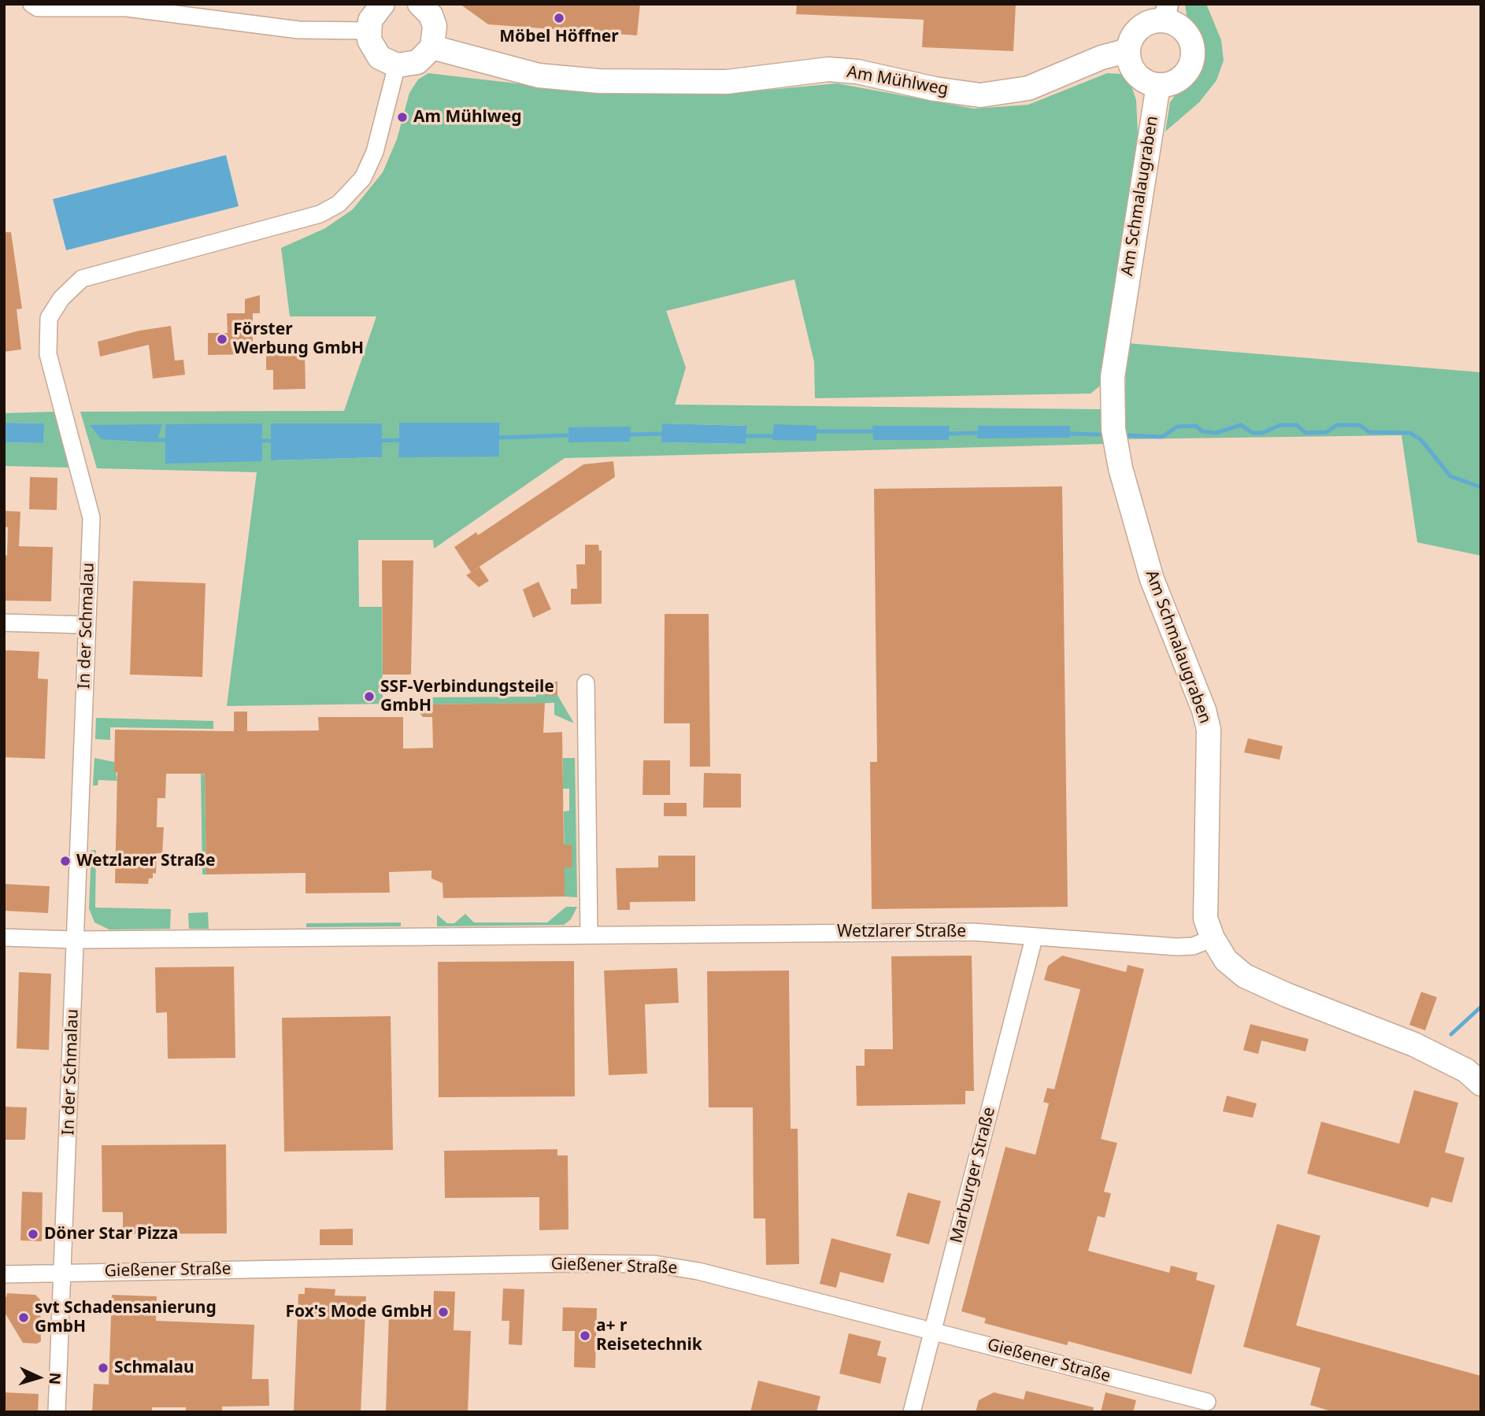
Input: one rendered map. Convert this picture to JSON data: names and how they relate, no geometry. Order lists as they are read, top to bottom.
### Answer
{
  "streets": {
    "main road": ["Am Mühlweg", "Am Schmalaugraben"],
    "street": [
      "In der Schmalau",
      "Wetzlarer Straße",
      "Marburger Straße",
      "Gießener Straße"
    ]
  },
  "crossings": [
    ["Am Mühlweg", "Am Schmalaugraben"],
    ["Am Schmalaugraben", "Wetzlarer Straße"],
    ["In der Schmalau", "Wetzlarer Straße"],
    ["In der Schmalau", "Gießener Straße"],
    ["Wetzlarer Straße", "Marburger Straße"],
    ["Marburger Straße", "Gießener Straße"]
  ],
  "places": [
    "Möbel Höffner",
    "Am Mühlweg",
    "Förster Werbung GmbH",
    "SSF-Verbindungsteile GmbH",
    "Wetzlarer Straße",
    "Döner Star Pizza",
    "Fox's Mode GmbH",
    "svt Schadensanierung GmbH",
    "a+ r Reisetechnik",
    "Schmalau"
  ],
  "north": "right"
}
